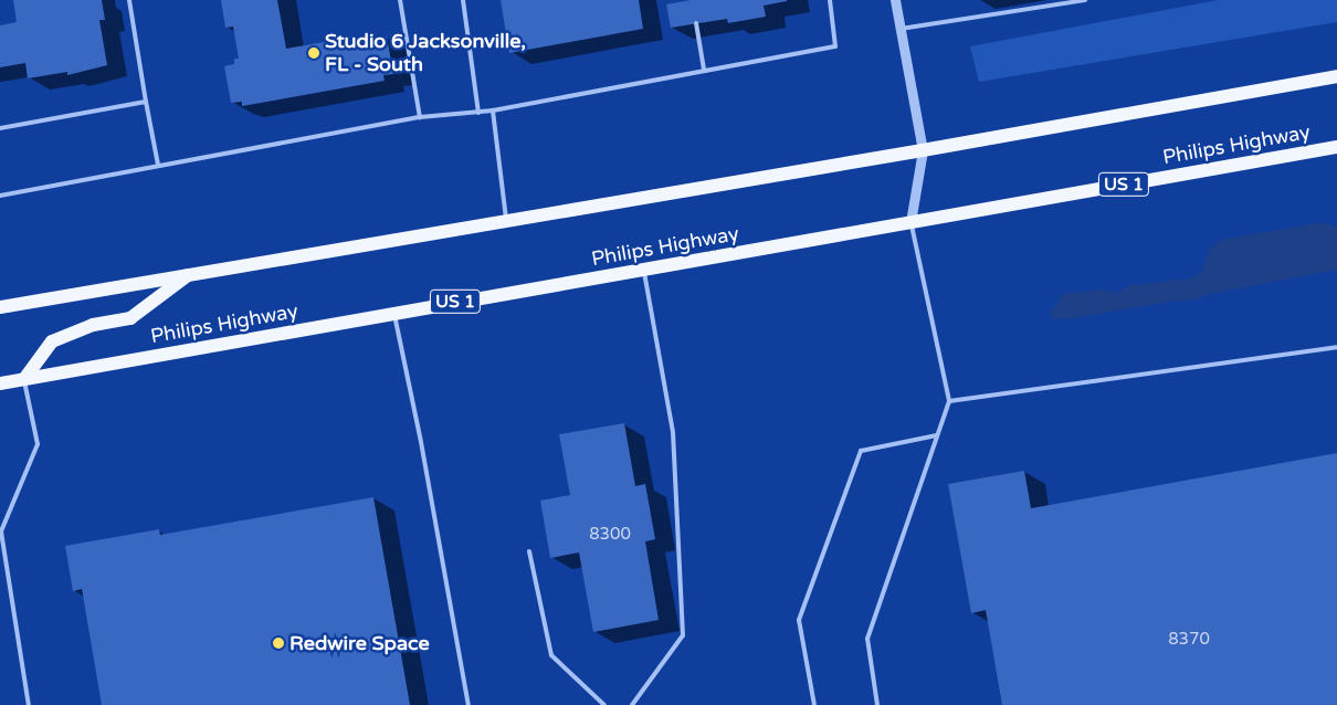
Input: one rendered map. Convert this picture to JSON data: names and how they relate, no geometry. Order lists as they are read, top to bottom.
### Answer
{
  "streets": {
    "main road": ["Philips Highway", "US 1"]
  },
  "places": ["Studio 6 Jacksonville, FL - South", "Redwire Space"],
  "house_numbers": ["8300", "8370"]
}
